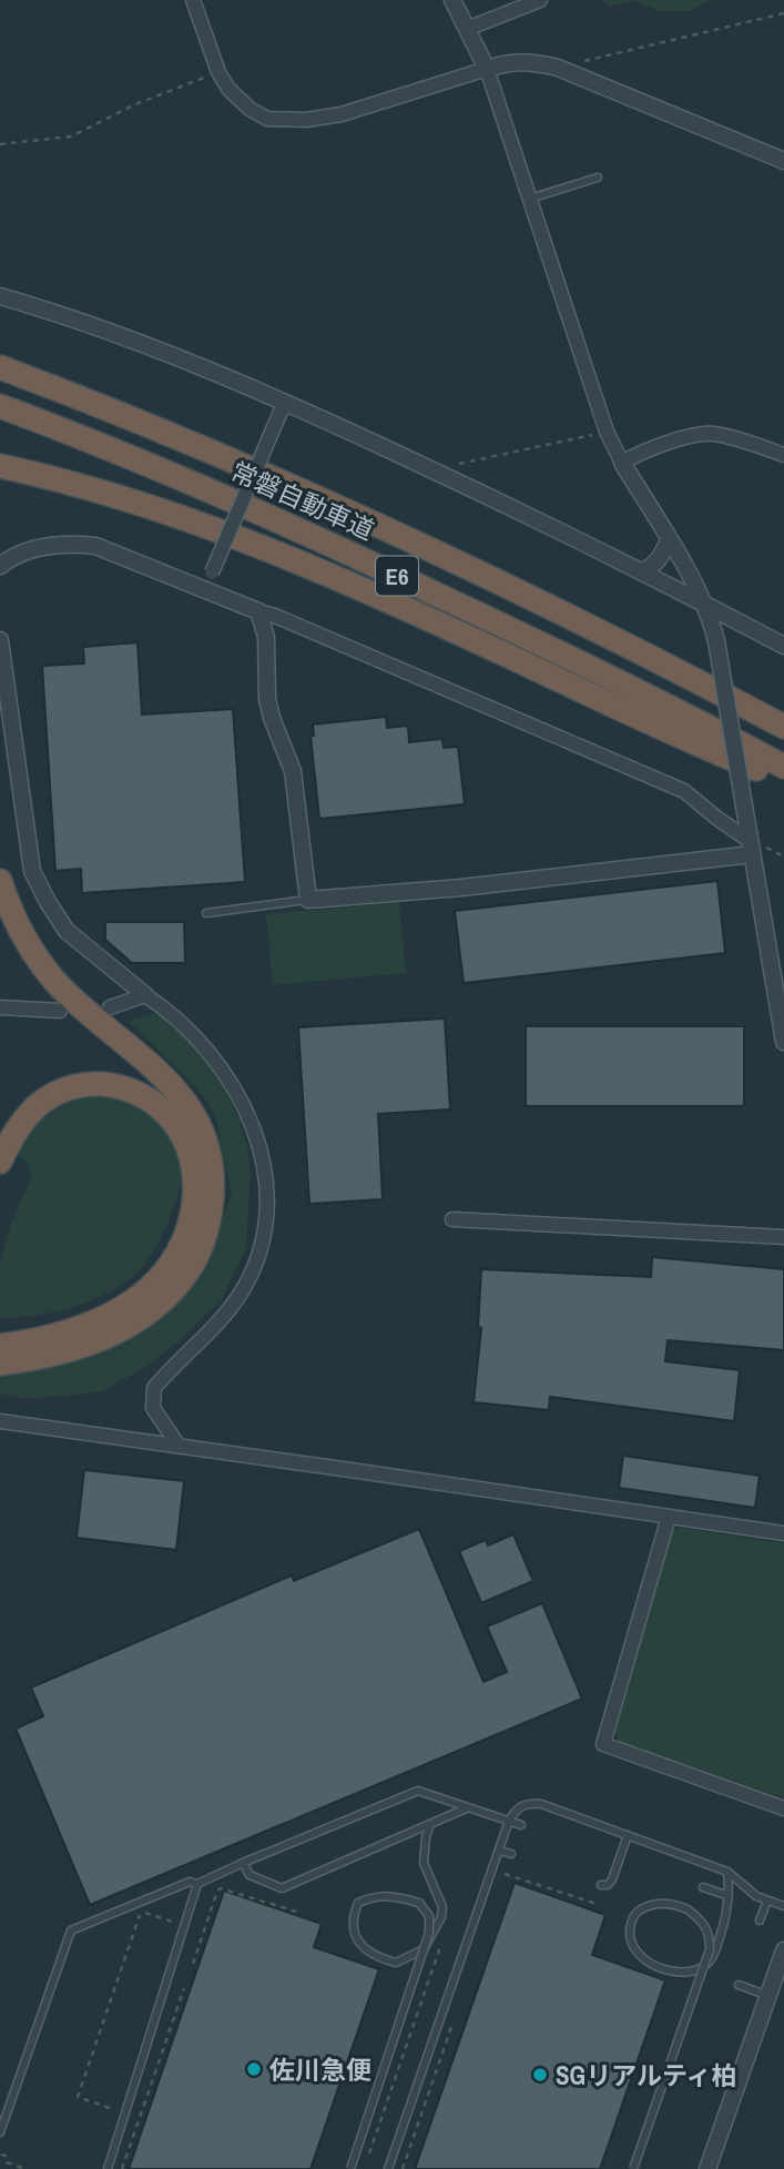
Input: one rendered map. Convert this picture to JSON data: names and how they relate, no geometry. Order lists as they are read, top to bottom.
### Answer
{
  "streets": {
    "highway": ["常磐自動車道", "E6"]
  },
  "places": ["佐川急便", "SGリアルティ柏"]
}
